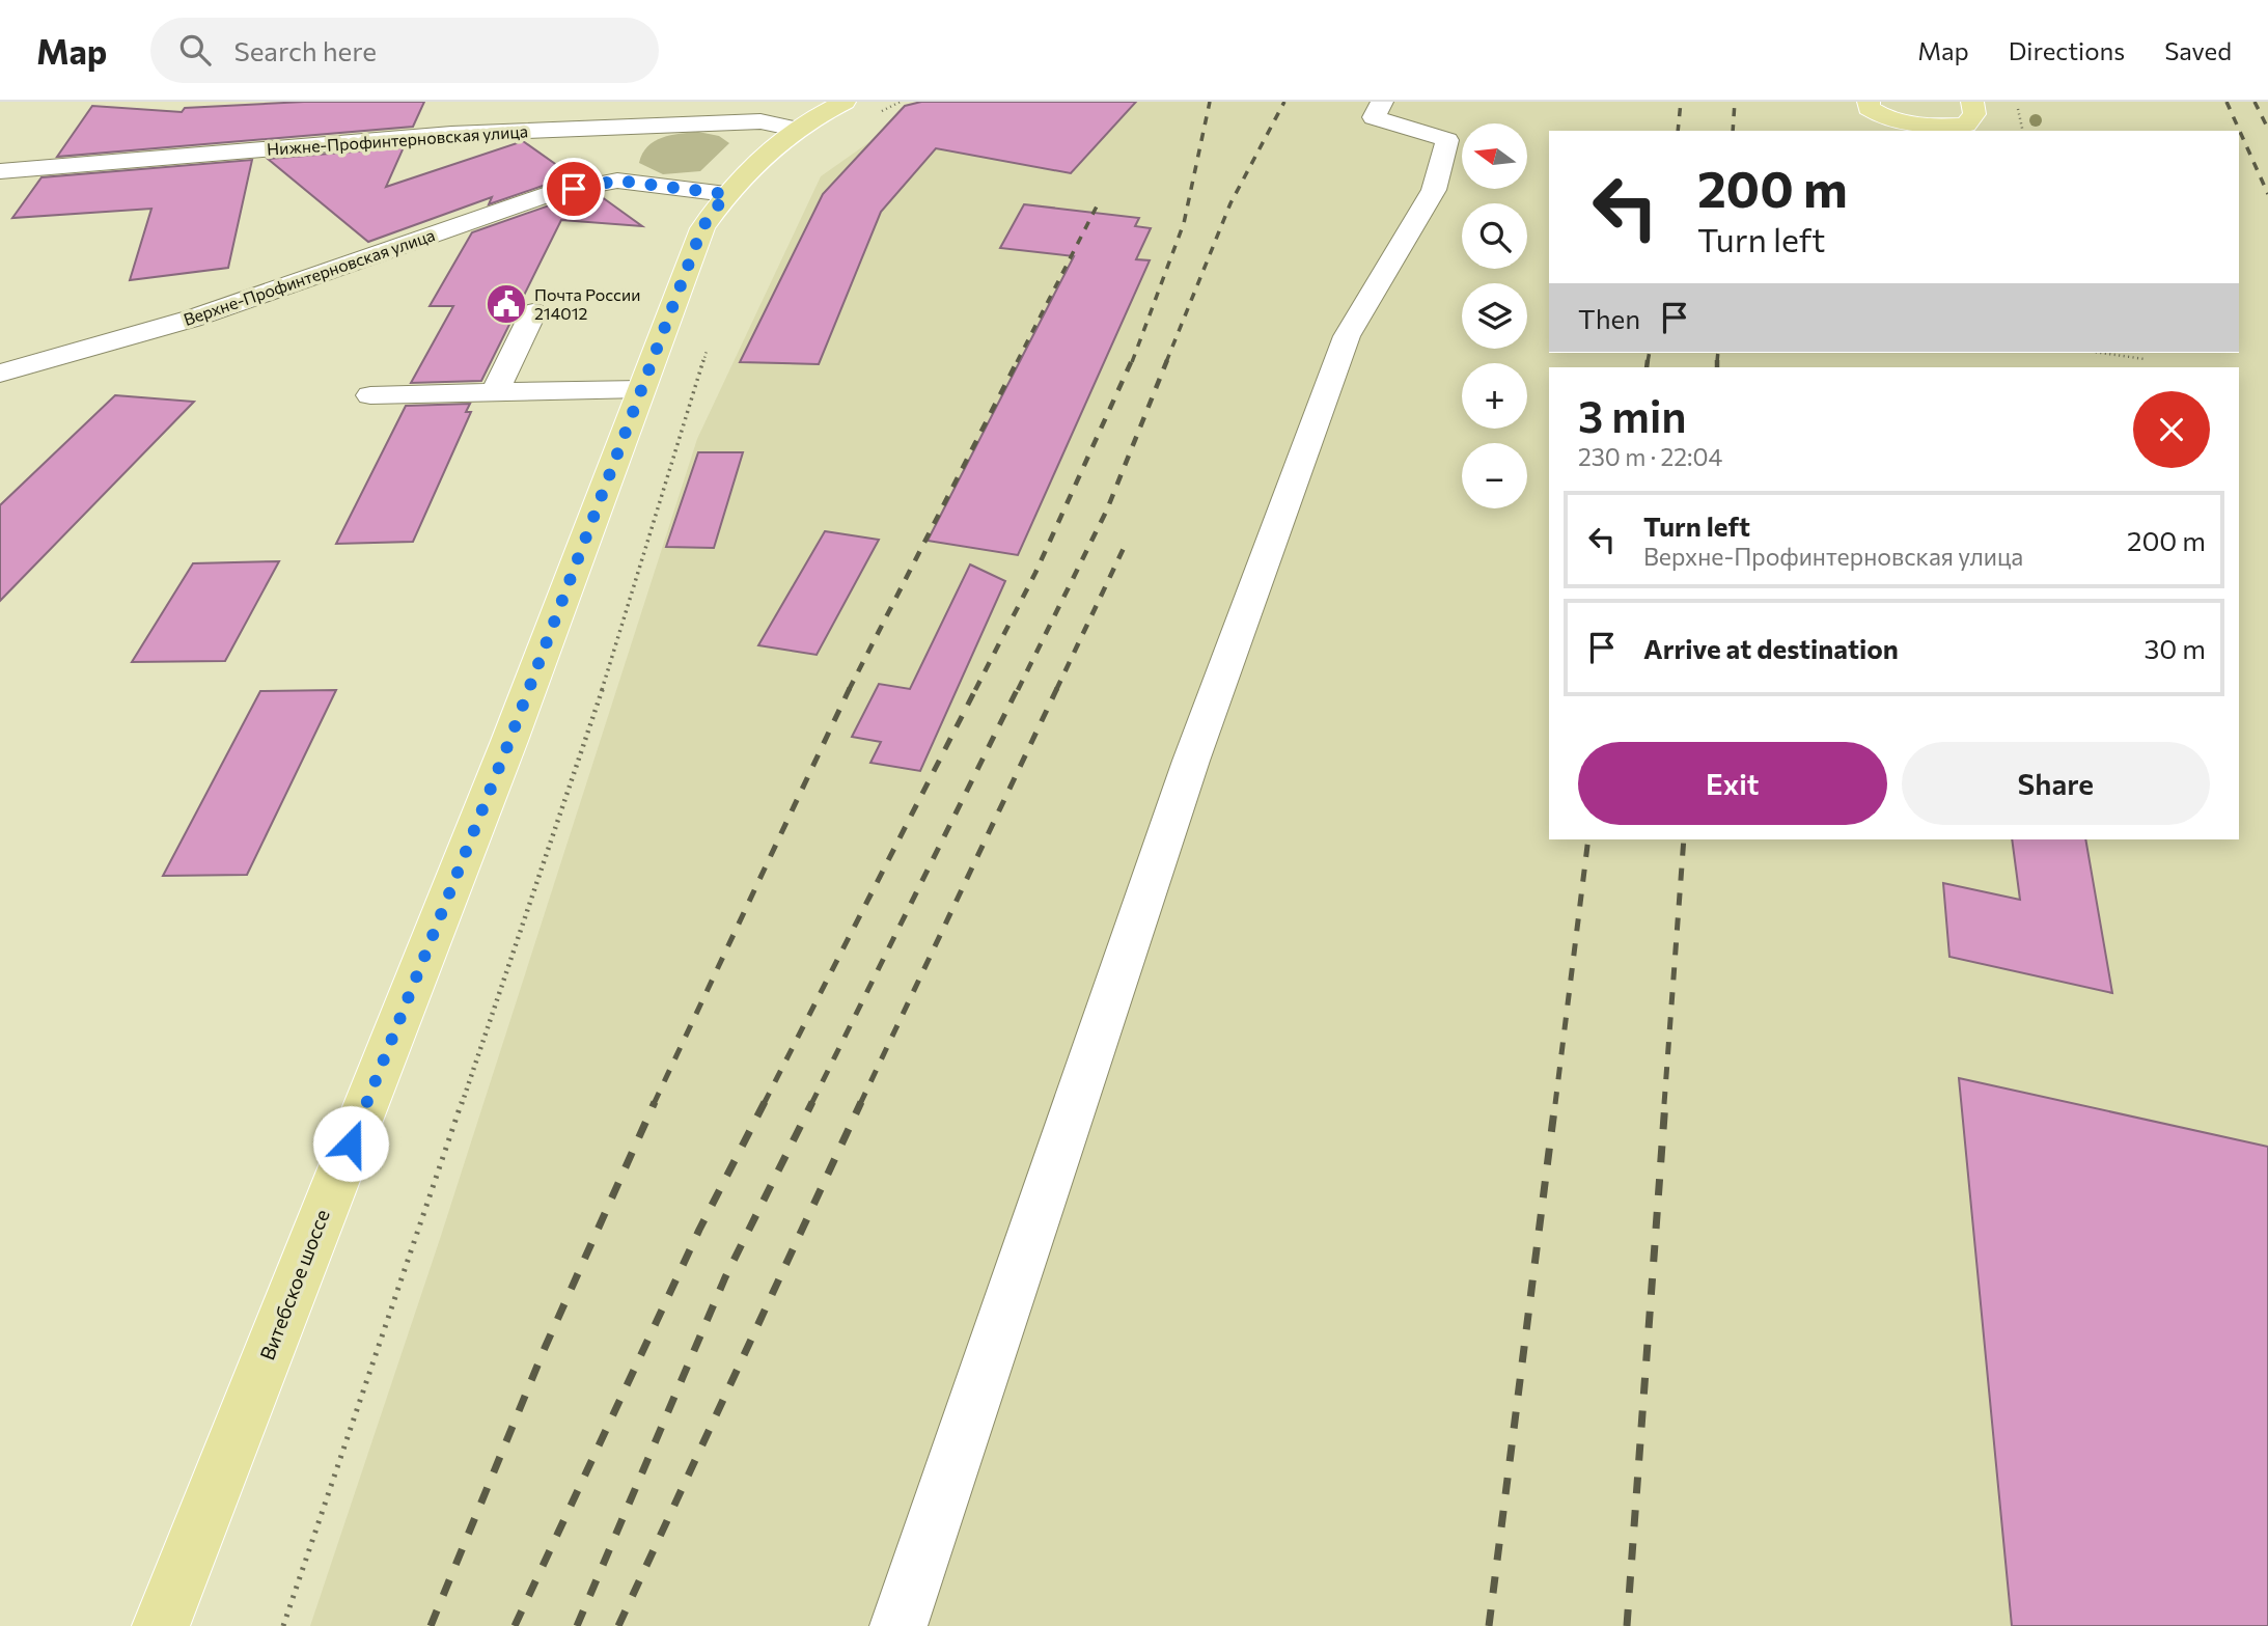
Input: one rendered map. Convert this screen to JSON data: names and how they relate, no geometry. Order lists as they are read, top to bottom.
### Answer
{
  "streets": {
    "main road": ["Витебское шоссе"],
    "street": ["Нижне-Профинтерновская улица", "Верхне-Профинтерновская улица"]
  },
  "crossings": [
    ["Нижне-Профинтерновская улица", "Витебское шоссе"],
    ["Верхне-Профинтерновская улица", "Витебское шоссе"]
  ],
  "places": {
    "public building": ["Почта России 214012"]
  },
  "north": "left",
  "page": {
    "header": "Map",
    "search": "Search here",
    "nav": ["Map", "Directions", "Saved"],
    "map_buttons": ["+", "−"],
    "turn": ["200 m", "Turn left"],
    "then": "Then",
    "heading": ["3 min", "230 m · 22:04"],
    "list": [
      {
        "name": "Turn left",
        "note": "Верхне-Профинтерновская улица",
        "value": "200 m"
      },
      {
        "name": "Arrive at destination",
        "value": "30 m"
      }
    ],
    "buttons": ["Exit", "Share"]
  }
}
